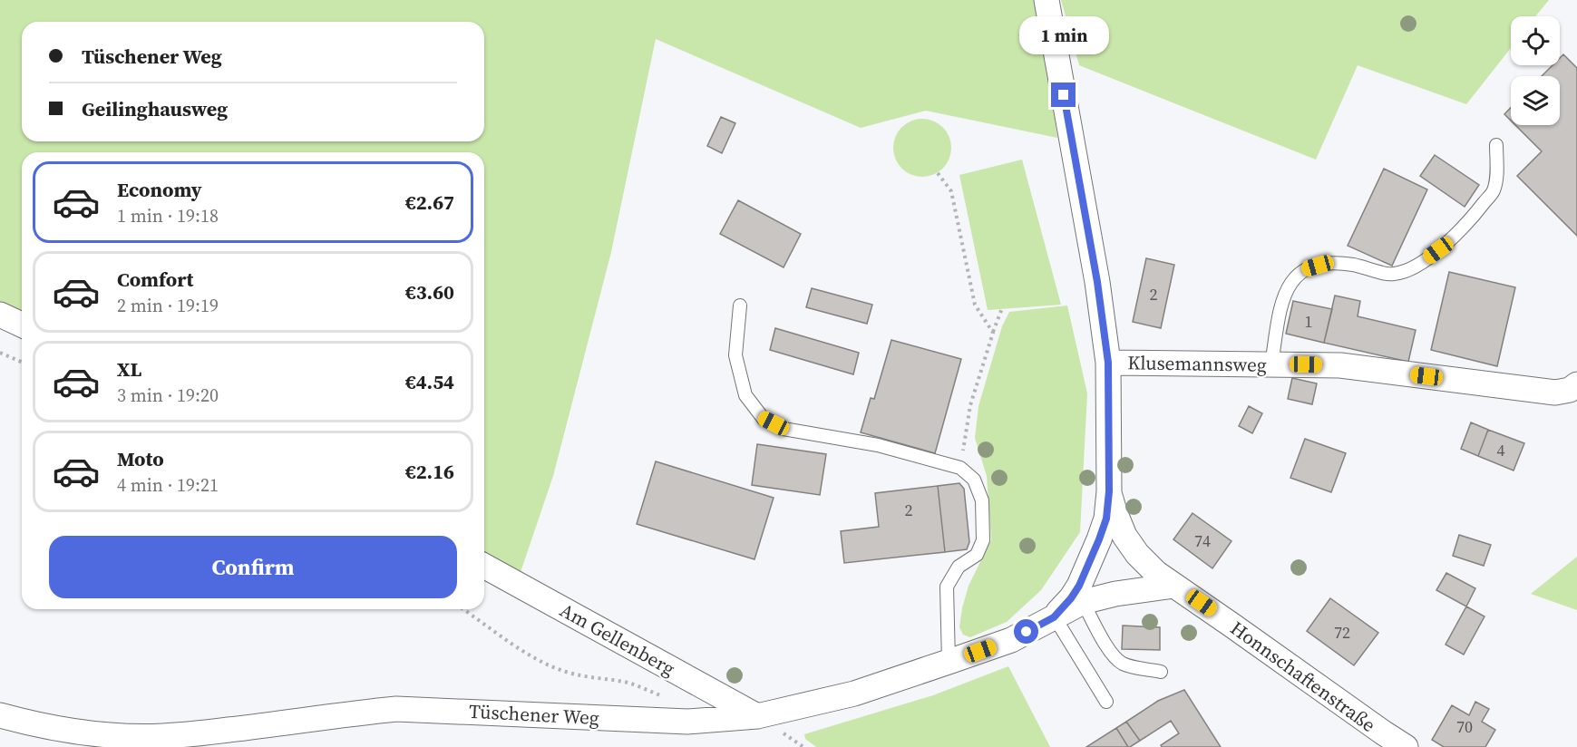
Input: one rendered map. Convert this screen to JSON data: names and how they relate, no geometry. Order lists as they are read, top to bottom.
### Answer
{
  "streets": {
    "street": [
      "Klusemannsweg",
      "Am Gellenberg",
      "Honnschaftenstraße",
      "Tüschener Weg"
    ]
  },
  "crossings": [
    ["Am Gellenberg", "Tüschener Weg"],
    ["Honnschaftenstraße", "Tüschener Weg"]
  ],
  "house_numbers": [
    "2",
    "1",
    "4",
    "2",
    "74",
    "72",
    "70"
  ],
  "page": {
    "bubble": "1 min",
    "banner": ["Tüschener Weg", "Geilinghausweg"],
    "list": [
      {
        "name": "Economy",
        "note": "1 min · 19:18",
        "value": "€2.67"
      },
      {
        "name": "Comfort",
        "note": "2 min · 19:19",
        "value": "€3.60"
      },
      {
        "name": "XL",
        "note": "3 min · 19:20",
        "value": "€4.54"
      },
      {
        "name": "Moto",
        "note": "4 min · 19:21",
        "value": "€2.16"
      }
    ],
    "buttons": "Confirm"
  }
}
